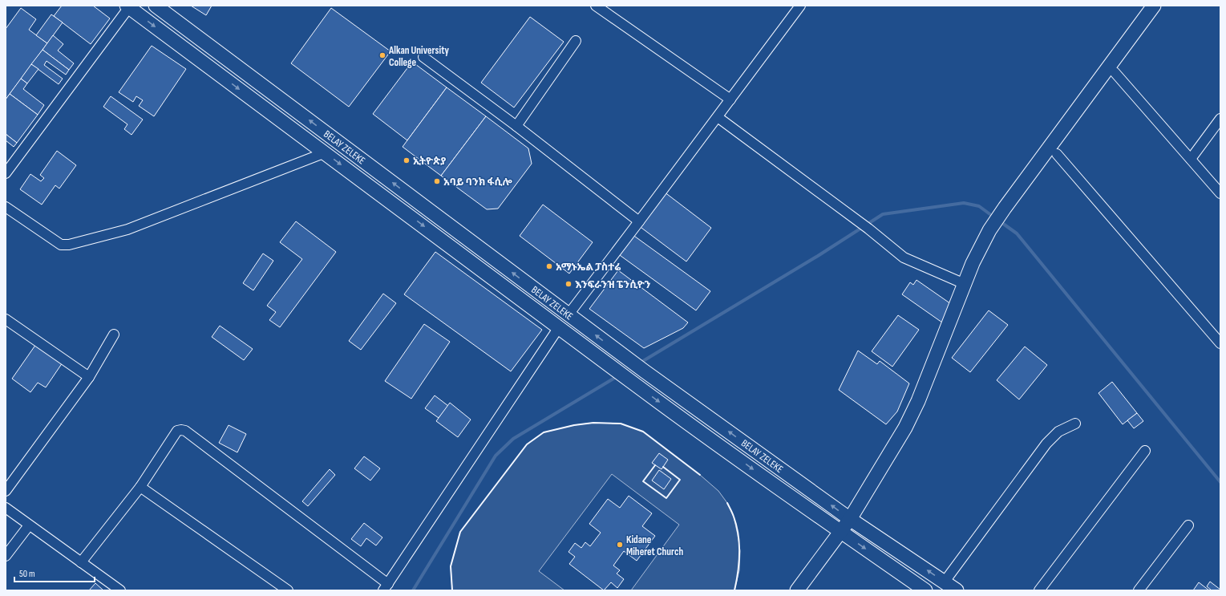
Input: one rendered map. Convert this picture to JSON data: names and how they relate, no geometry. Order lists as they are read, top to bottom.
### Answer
{
  "streets": {
    "street": ["BELAY ZELEKE"]
  },
  "places": [
    "Alkan University College",
    "ኢትዮጵያ",
    "አባይ ባንክ ፋሲሎ",
    "አማኑኤል ፓስተሬ",
    "እንፍራንዝ ፔንሲዮን",
    "Kidane Miheret Church"
  ],
  "scale_bar": "50 m"
}
